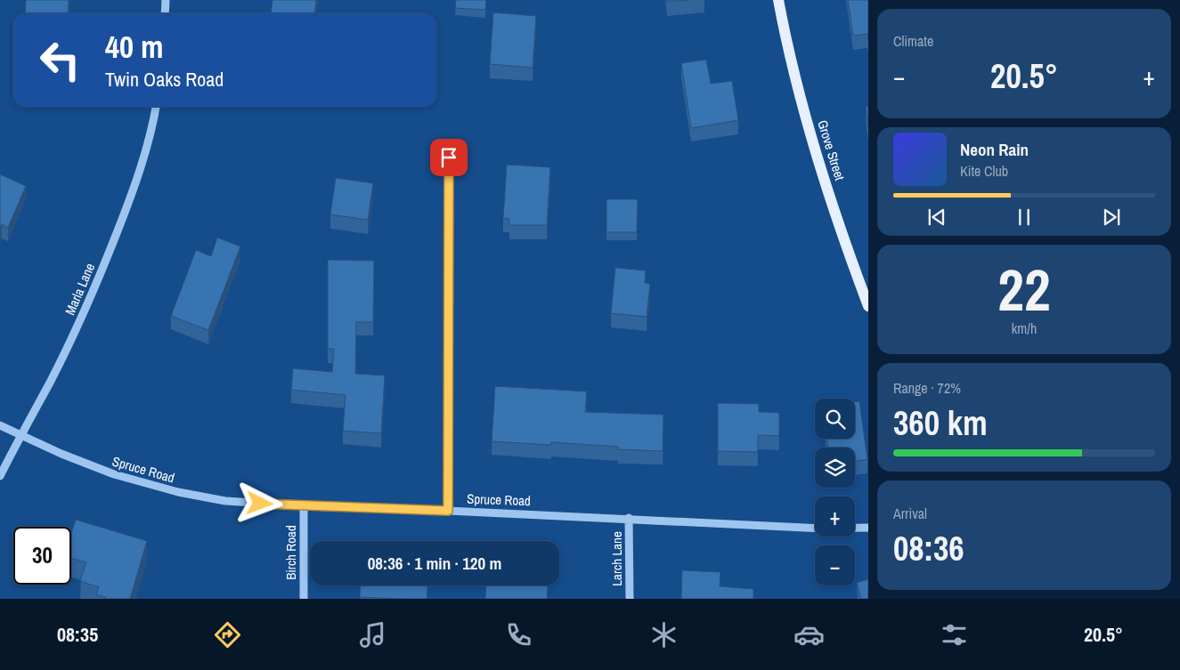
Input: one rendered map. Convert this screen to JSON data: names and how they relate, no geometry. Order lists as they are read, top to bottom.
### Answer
{
  "streets": {
    "main road": ["Grove Street"],
    "street": [
      "Marla Lane",
      "Spruce Road",
      "Birch Road",
      "Larch Lane"
    ]
  },
  "crossings": [
    ["Marla Lane", "Spruce Road"],
    ["Spruce Road", "Birch Road"],
    ["Spruce Road", "Larch Lane"]
  ],
  "page": {
    "tile": [
      "Climate",
      ["22", "km/h"],
      ["Range · 72%", "360 km"],
      ["Arrival", "08:36"]
    ],
    "turn": ["40 m", "Twin Oaks Road"],
    "heat": ["−", "20.5°", "+"],
    "song": ["Neon Rain", "Kite Club"],
    "map_buttons": ["+", "−"],
    "limit": "30",
    "trip": "08:36 · 1 min · 120 m",
    "tabs": ["08:35", "20.5°"]
  }
}
